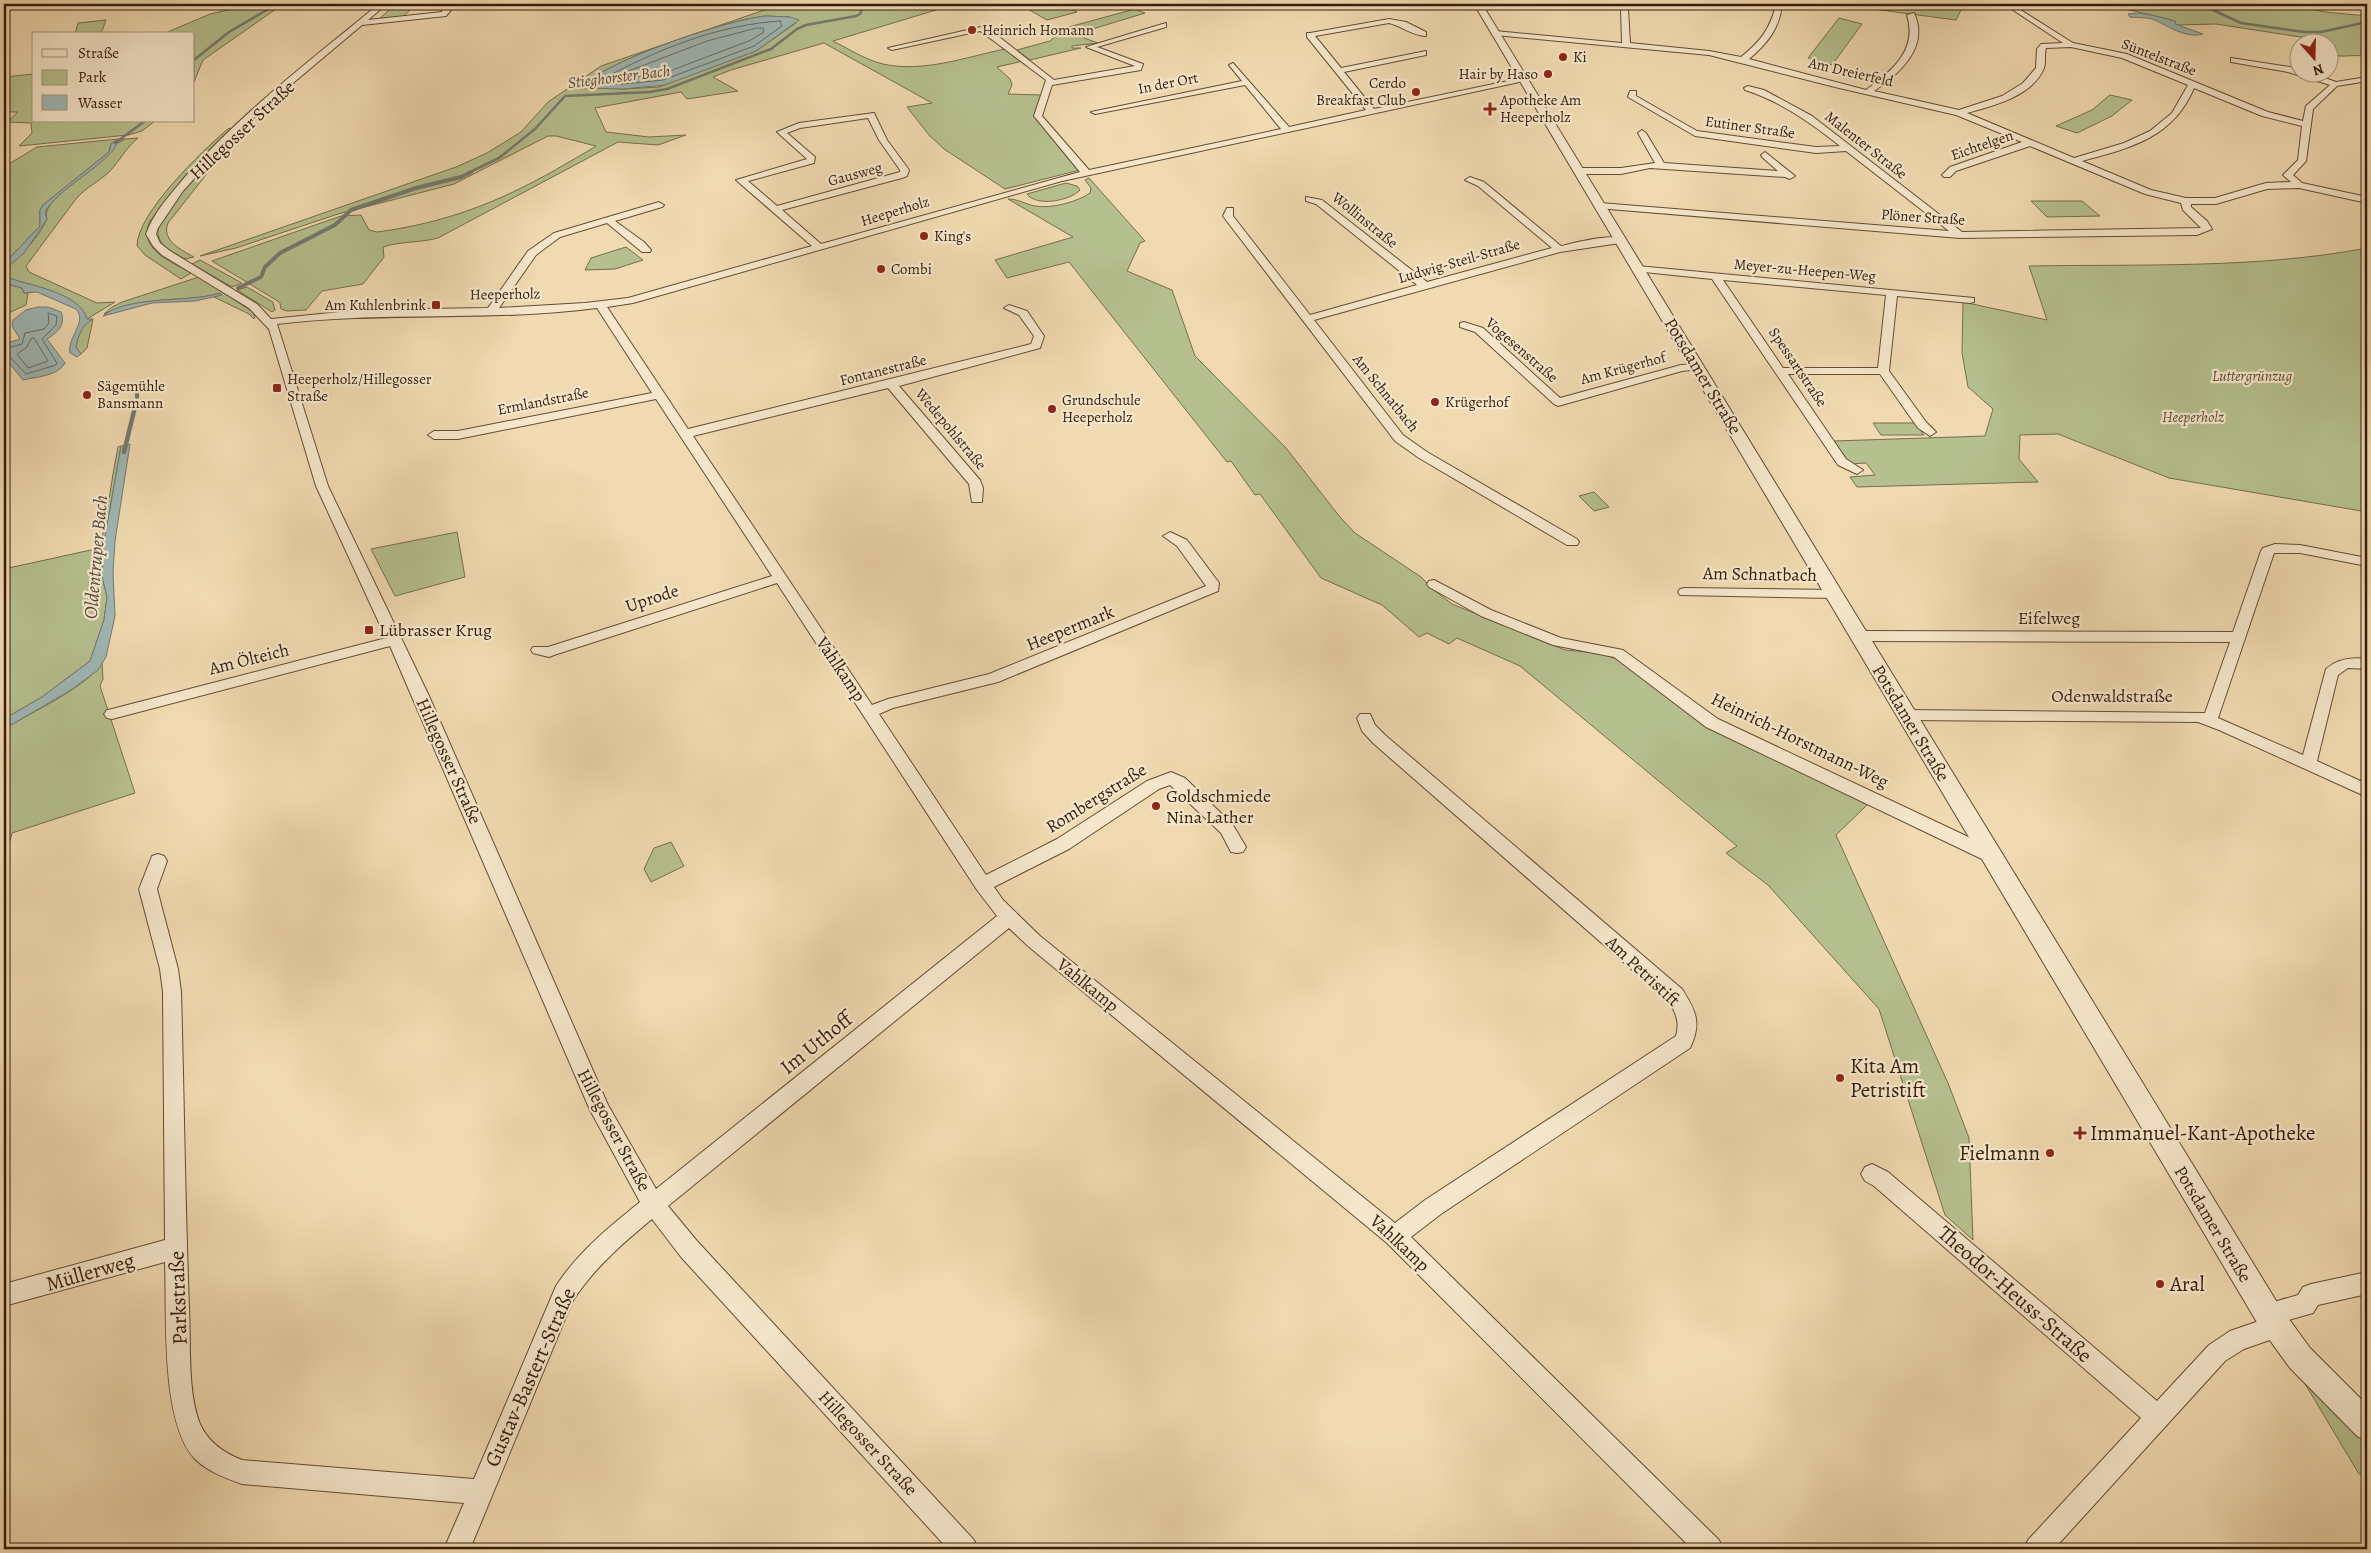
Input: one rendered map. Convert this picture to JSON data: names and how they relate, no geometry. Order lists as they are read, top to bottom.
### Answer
{
  "streets": {
    "street": [
      "Süntelstraße",
      "Am Dreierfeld",
      "In der Ort",
      "Eutiner Straße",
      "Hillegosser Straße",
      "Malenter Straße",
      "Eichtelgen",
      "Gausweg",
      "Heeperholz",
      "Plöner Straße",
      "Wollinstraße",
      "Ludwig-Steil-Straße",
      "Meyer-zu-Heepen-Weg",
      "Vogesenstraße",
      "Spessartstraße",
      "Am Krügerhof",
      "Fontanestraße",
      "Potsdamer Straße",
      "Am Schnatbach",
      "Ermlandstraße",
      "Wedepohlstraße",
      "Uprode",
      "Eifelweg",
      "Heepermark",
      "Am Ölteich",
      "Vahlkamp",
      "Odenwaldstraße",
      "Heinrich-Horstmann-Weg",
      "Rombergstraße",
      "Am Petristift",
      "Im Uthoff",
      "Müllerweg",
      "Theodor-Heuss-Straße",
      "Parkstraße",
      "Gustav-Bastert-Straße"
    ]
  },
  "crossings": [
    ["Am Dreierfeld", "Eichtelgen"],
    ["Am Dreierfeld", "Plöner Straße"],
    ["Am Dreierfeld", "Potsdamer Straße"],
    ["Eutiner Straße", "Malenter Straße"],
    ["Hillegosser Straße", "Heeperholz"],
    ["Hillegosser Straße", "Am Ölteich"],
    ["Hillegosser Straße", "Im Uthoff"],
    ["Hillegosser Straße", "Gustav-Bastert-Straße"],
    ["Malenter Straße", "Plöner Straße"],
    ["Heeperholz", "Potsdamer Straße"],
    ["Heeperholz", "Vahlkamp"],
    ["Plöner Straße", "Potsdamer Straße"],
    ["Wollinstraße", "Ludwig-Steil-Straße"],
    ["Ludwig-Steil-Straße", "Potsdamer Straße"],
    ["Ludwig-Steil-Straße", "Am Schnatbach"],
    ["Meyer-zu-Heepen-Weg", "Spessartstraße"],
    ["Meyer-zu-Heepen-Weg", "Potsdamer Straße"],
    ["Vogesenstraße", "Am Krügerhof"],
    ["Am Krügerhof", "Potsdamer Straße"],
    ["Fontanestraße", "Wedepohlstraße"],
    ["Fontanestraße", "Vahlkamp"],
    ["Potsdamer Straße", "Am Schnatbach"],
    ["Potsdamer Straße", "Eifelweg"],
    ["Potsdamer Straße", "Odenwaldstraße"],
    ["Potsdamer Straße", "Heinrich-Horstmann-Weg"],
    ["Ermlandstraße", "Vahlkamp"],
    ["Uprode", "Vahlkamp"],
    ["Heepermark", "Vahlkamp"],
    ["Vahlkamp", "Rombergstraße"],
    ["Vahlkamp", "Am Petristift"],
    ["Vahlkamp", "Im Uthoff"],
    ["Im Uthoff", "Gustav-Bastert-Straße"],
    ["Müllerweg", "Parkstraße"],
    ["Parkstraße", "Gustav-Bastert-Straße"]
  ],
  "water": ["Stieghorster Bach", "Oldentruper Bach"],
  "parks": ["Luttergrünzug", "Heeperholz"],
  "places": {
    "other": [
      "Heinrich Homann",
      "Ki",
      "Hair by Haso",
      "Cerdo Breakfast Club",
      "King's",
      "Combi",
      "Sägemühle Bansmann",
      "Krügerhof",
      "Grundschule Heeperholz",
      "Goldschmiede Nina Lather",
      "Kita Am Petristift",
      "Fielmann",
      "Aral"
    ],
    "health": ["Apotheke Am Heeperholz", "Immanuel-Kant-Apotheke"],
    "transit": ["Am Kuhlenbrink", "Heeperholz/Hillegosser Straße", "Lübrasser Krug"]
  },
  "legend": ["Straße", "Park", "Wasser"],
  "north": "bottom"
}
